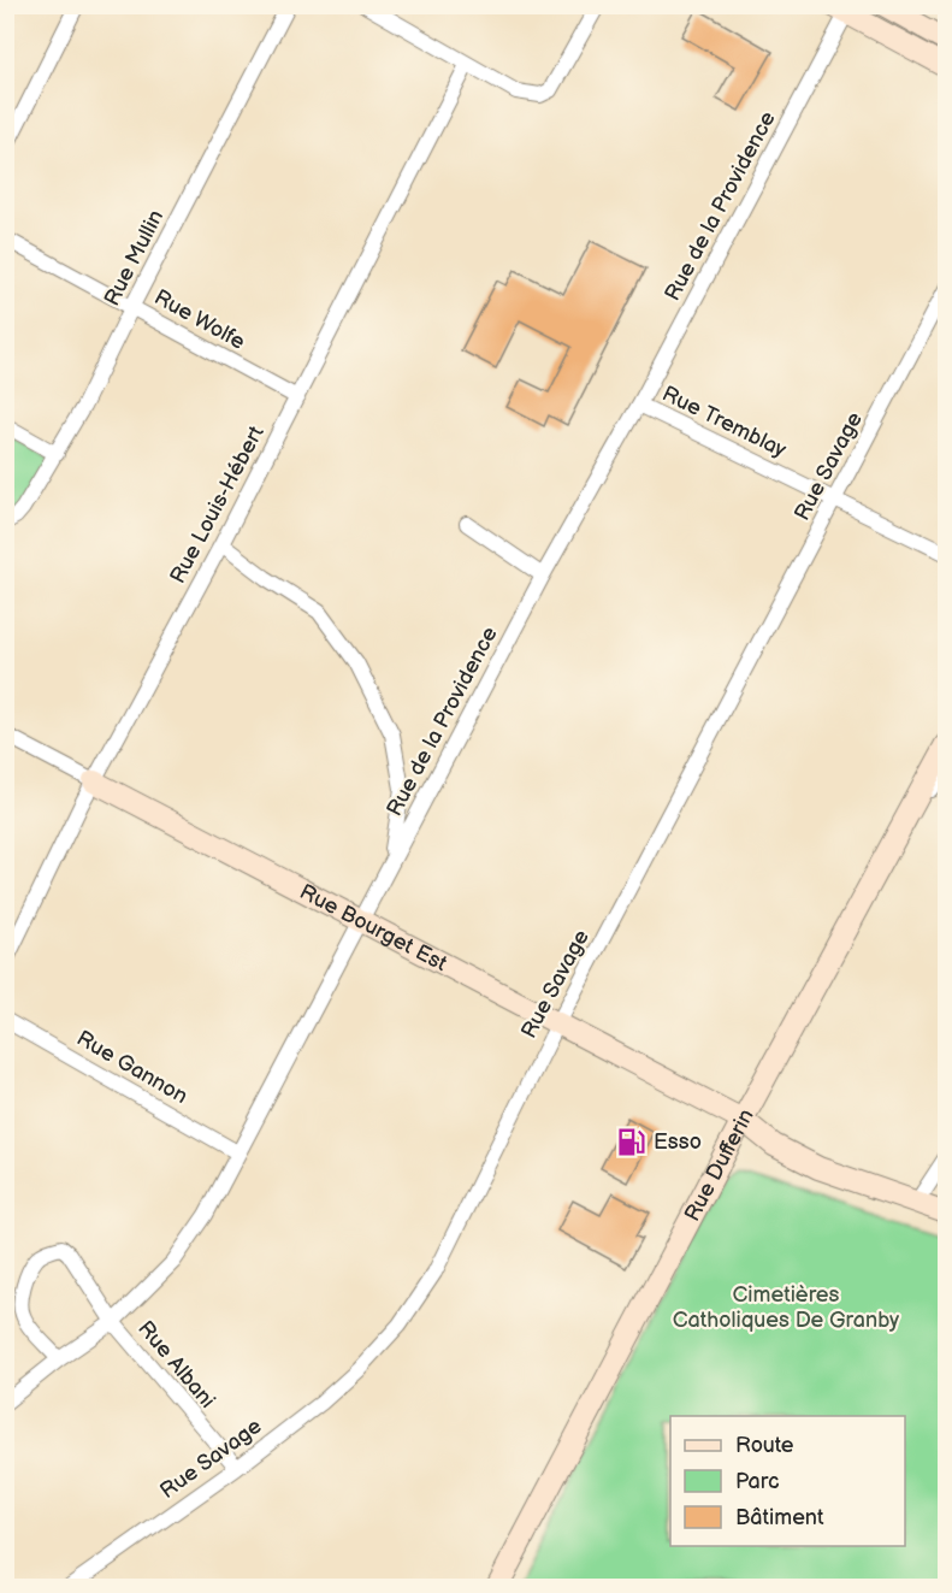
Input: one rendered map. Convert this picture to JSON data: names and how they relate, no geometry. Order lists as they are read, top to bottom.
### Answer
{
  "streets": {
    "street": [
      "Rue de la Providence",
      "Rue Mullin",
      "Rue Wolfe",
      "Rue Tremblay",
      "Rue Savage",
      "Rue Louis-Hébert",
      "Rue Bourget Est",
      "Rue Gannon",
      "Rue Dufferin",
      "Rue Albani"
    ]
  },
  "crossings": [
    ["Rue de la Providence", "Rue Tremblay"],
    ["Rue de la Providence", "Rue Bourget Est"],
    ["Rue de la Providence", "Rue Gannon"],
    ["Rue de la Providence", "Rue Albani"],
    ["Rue Mullin", "Rue Wolfe"],
    ["Rue Wolfe", "Rue Louis-Hébert"],
    ["Rue Tremblay", "Rue Savage"],
    ["Rue Savage", "Rue Bourget Est"],
    ["Rue Savage", "Rue Albani"],
    ["Rue Louis-Hébert", "Rue Bourget Est"],
    ["Rue Bourget Est", "Rue Dufferin"]
  ],
  "parks": ["Cimetières Catholiques De Granby"],
  "places": {
    "fuel station": ["Esso"]
  },
  "legend": ["Route", "Parc", "Bâtiment"]
}
